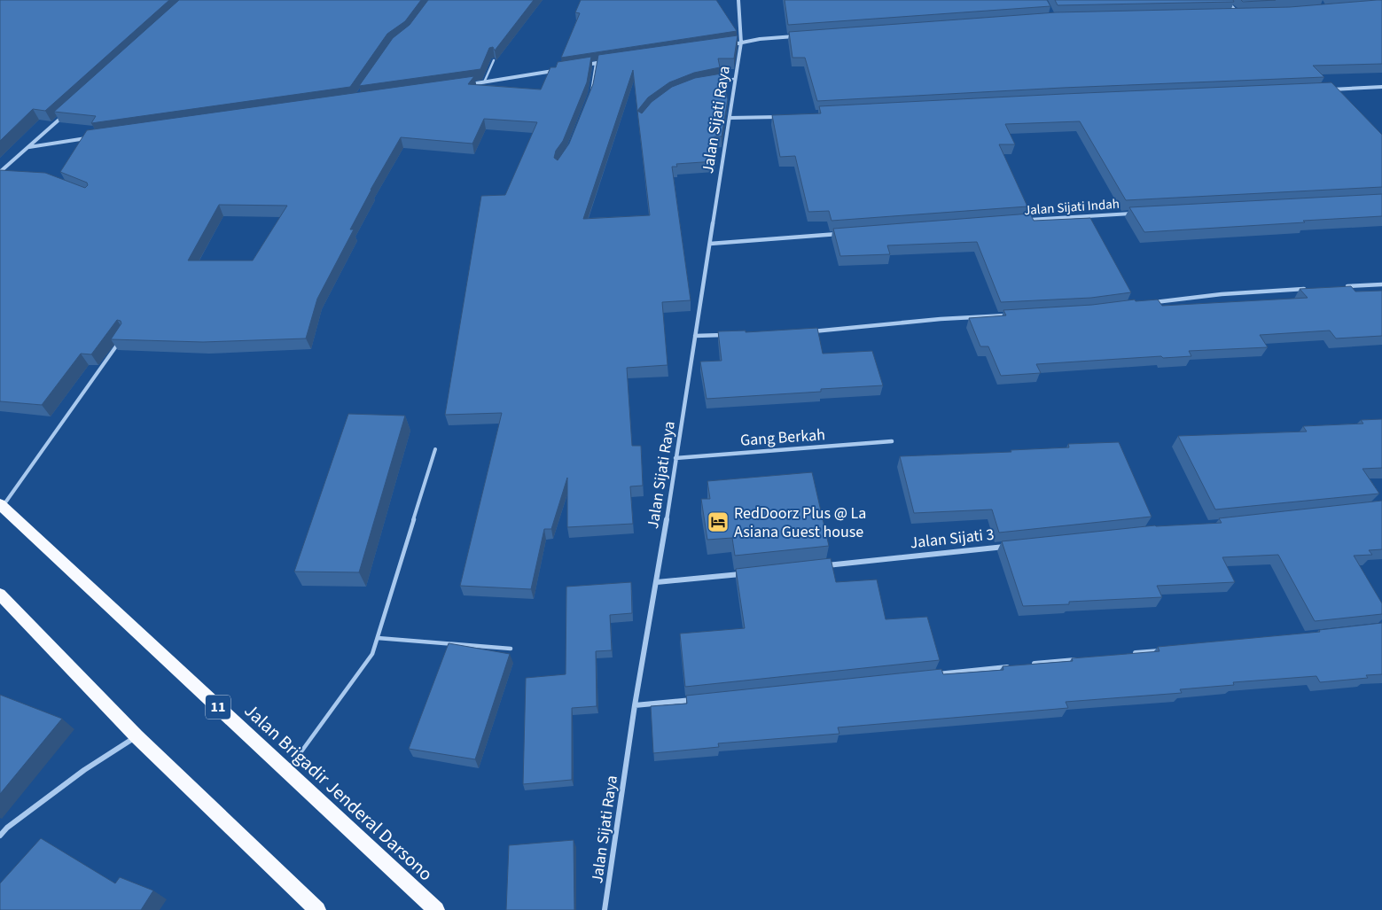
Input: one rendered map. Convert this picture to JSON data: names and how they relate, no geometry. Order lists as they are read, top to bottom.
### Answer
{
  "streets": {
    "highway": ["11", "Jalan Brigadir Jenderal Darsono"],
    "street": [
      "Jalan Sijati Raya",
      "Jalan Sijati Indah",
      "Gang Berkah",
      "Jalan Sijati 3"
    ]
  },
  "crossings": [
    ["Jalan Sijati Raya", "Gang Berkah"]
  ],
  "places": {
    "hotel": ["RedDoorz Plus @ La Asiana Guest house"]
  }
}
